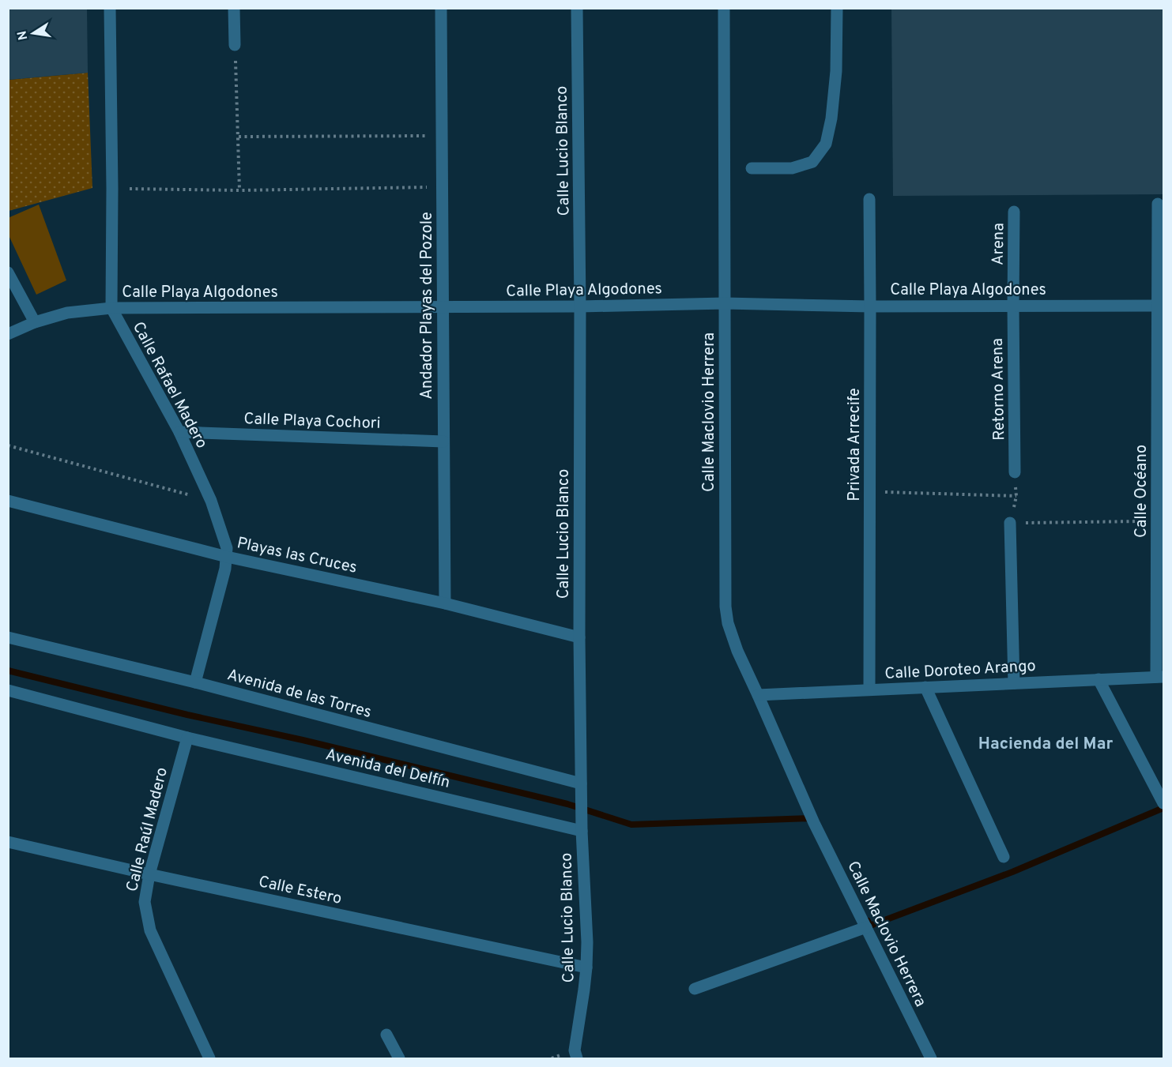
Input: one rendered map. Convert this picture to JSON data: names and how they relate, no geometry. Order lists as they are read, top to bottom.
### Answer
{
  "streets": {
    "street": [
      "Calle Lucio Blanco",
      "Arena",
      "Calle Playa Algodones",
      "Andador Playas del Pozole",
      "Calle Rafael Madero",
      "Retorno Arena",
      "Calle Maclovio Herrera",
      "Calle Playa Cochori",
      "Privada Arrecife",
      "Calle Océano",
      "Playas las Cruces",
      "Calle Doroteo Arango",
      "Avenida de las Torres",
      "Avenida del Delfín",
      "Calle Raúl Madero",
      "Calle Estero"
    ]
  },
  "crossings": [
    ["Calle Lucio Blanco", "Calle Playa Algodones"],
    ["Calle Lucio Blanco", "Playas las Cruces"],
    ["Calle Lucio Blanco", "Avenida de las Torres"],
    ["Calle Lucio Blanco", "Avenida del Delfín"],
    ["Calle Lucio Blanco", "Calle Estero"],
    ["Arena", "Calle Playa Algodones"],
    ["Arena", "Retorno Arena"],
    ["Calle Playa Algodones", "Andador Playas del Pozole"],
    ["Calle Playa Algodones", "Calle Rafael Madero"],
    ["Calle Playa Algodones", "Retorno Arena"],
    ["Calle Playa Algodones", "Calle Maclovio Herrera"],
    ["Calle Playa Algodones", "Privada Arrecife"],
    ["Calle Playa Algodones", "Calle Océano"],
    ["Andador Playas del Pozole", "Calle Playa Cochori"],
    ["Andador Playas del Pozole", "Playas las Cruces"],
    ["Calle Rafael Madero", "Calle Playa Cochori"],
    ["Calle Rafael Madero", "Playas las Cruces"],
    ["Calle Rafael Madero", "Avenida de las Torres"],
    ["Calle Maclovio Herrera", "Calle Doroteo Arango"],
    ["Privada Arrecife", "Calle Doroteo Arango"],
    ["Calle Océano", "Calle Doroteo Arango"],
    ["Avenida del Delfín", "Calle Raúl Madero"],
    ["Calle Raúl Madero", "Calle Estero"]
  ],
  "districts": ["Hacienda del Mar"],
  "north": "left"
}
